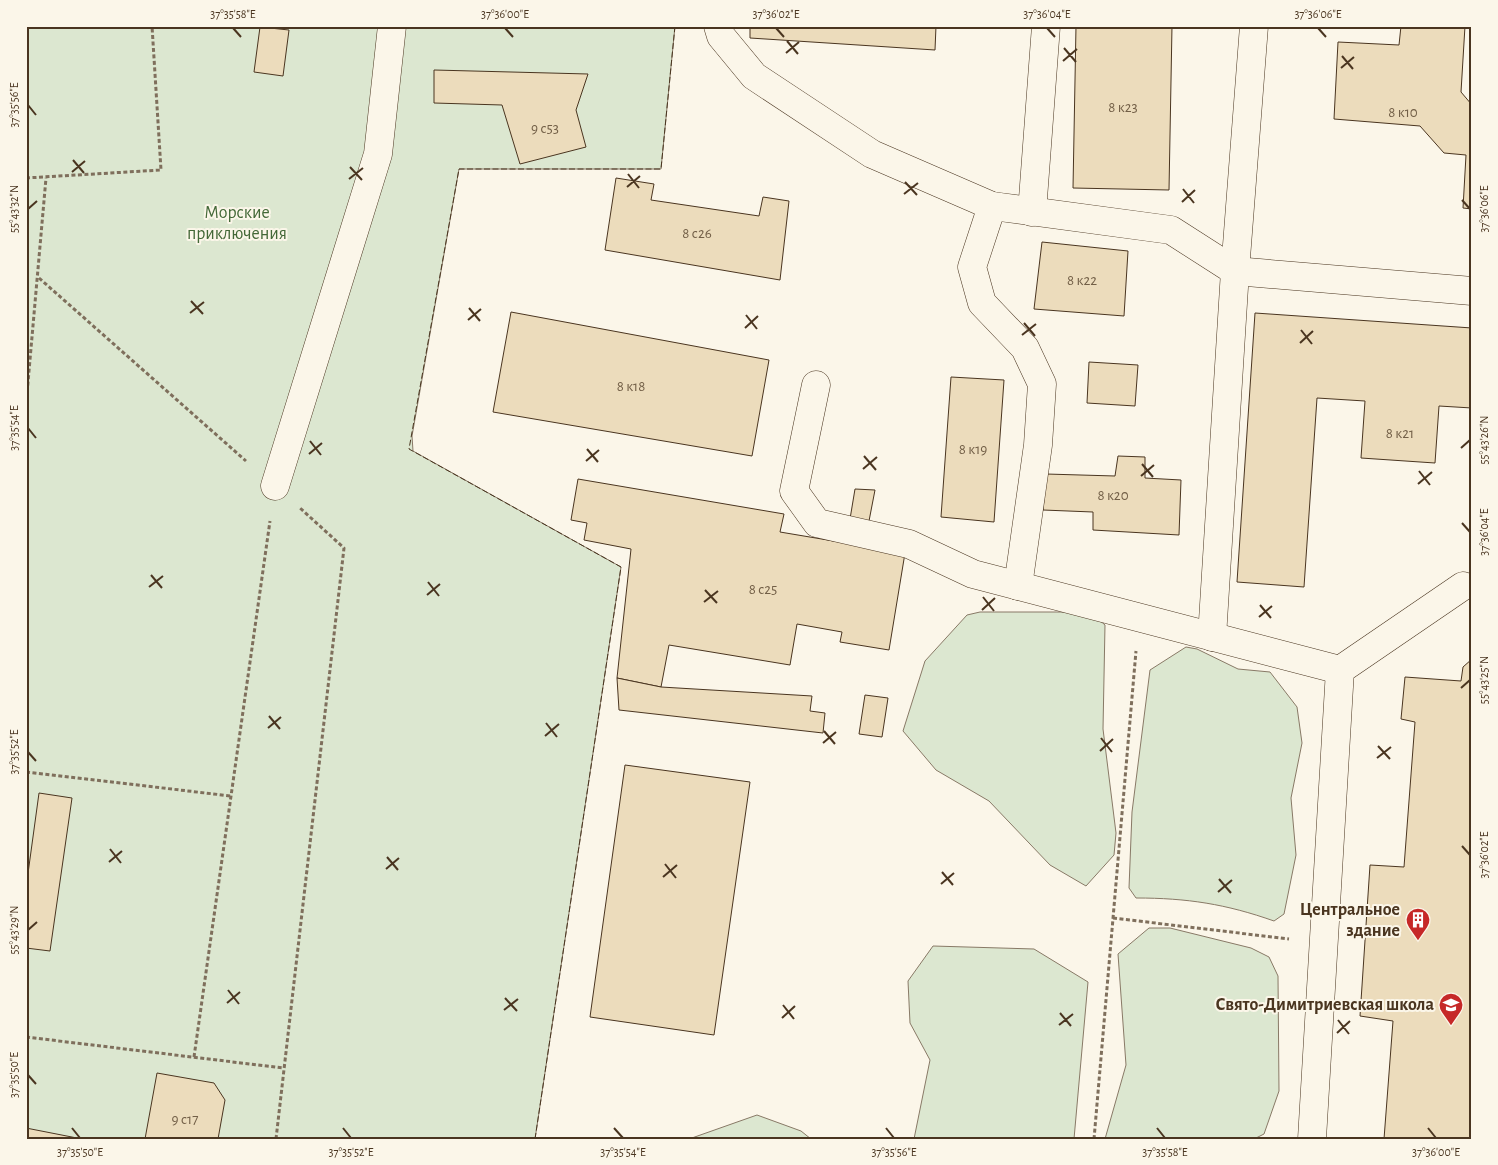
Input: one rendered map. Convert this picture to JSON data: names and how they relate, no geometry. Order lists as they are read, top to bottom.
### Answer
{
  "parks": ["Морские приключения"],
  "places": {
    "building": ["Центральное здание"],
    "school or university": ["Свято-Димитриевская школа"]
  },
  "house_numbers": [
    "8 к23",
    "8 к10",
    "9 с53",
    "8 с26",
    "8 к22",
    "8 к18",
    "8 к21",
    "8 к19",
    "8 к20",
    "8 с25",
    "9 с17"
  ],
  "coordinates": [
    "37°35'58\"E",
    "37°36'00\"E",
    "37°36'02\"E",
    "37°36'04\"E",
    "37°36'06\"E",
    "37°35'56\"E",
    "55°43'32\"N",
    "37°35'54\"E",
    "55°43'26\"N",
    "55°43'25\"N",
    "37°35'52\"E",
    "55°43'29\"N",
    "37°35'50\"E"
  ]
}
